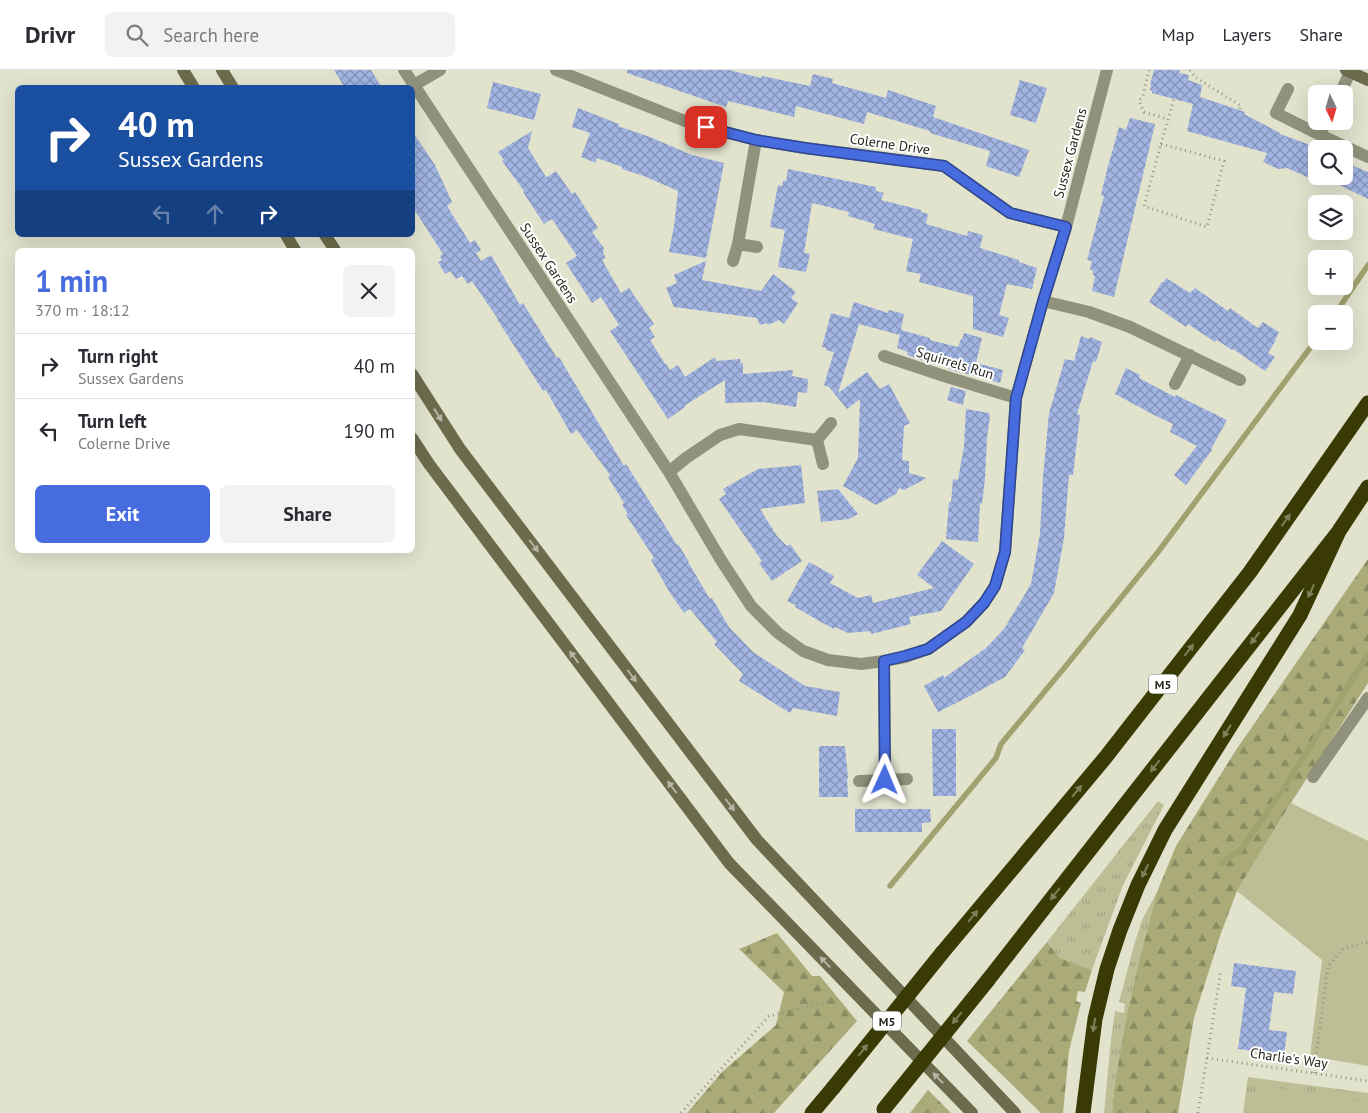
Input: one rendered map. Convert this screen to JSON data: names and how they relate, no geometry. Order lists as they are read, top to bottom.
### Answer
{
  "streets": {
    "highway": ["M5"],
    "street": ["Colerne Drive", "Sussex Gardens", "Squirrels Run"],
    "path": ["Charlie's Way"]
  },
  "crossings": [
    ["Colerne Drive", "Sussex Gardens"],
    ["Sussex Gardens", "Squirrels Run"]
  ],
  "north": "bottom",
  "page": {
    "header": "Drivr",
    "search": "Search here",
    "nav": ["Map", "Layers", "Share"],
    "map_buttons": ["+", "−"],
    "turn": ["40 m", "Sussex Gardens"],
    "heading": ["1 min", "370 m · 18:12"],
    "list": [
      {
        "name": "Turn right",
        "note": "Sussex Gardens",
        "value": "40 m"
      },
      {
        "name": "Turn left",
        "note": "Colerne Drive",
        "value": "190 m"
      }
    ],
    "buttons": ["Exit", "Share"]
  }
}
